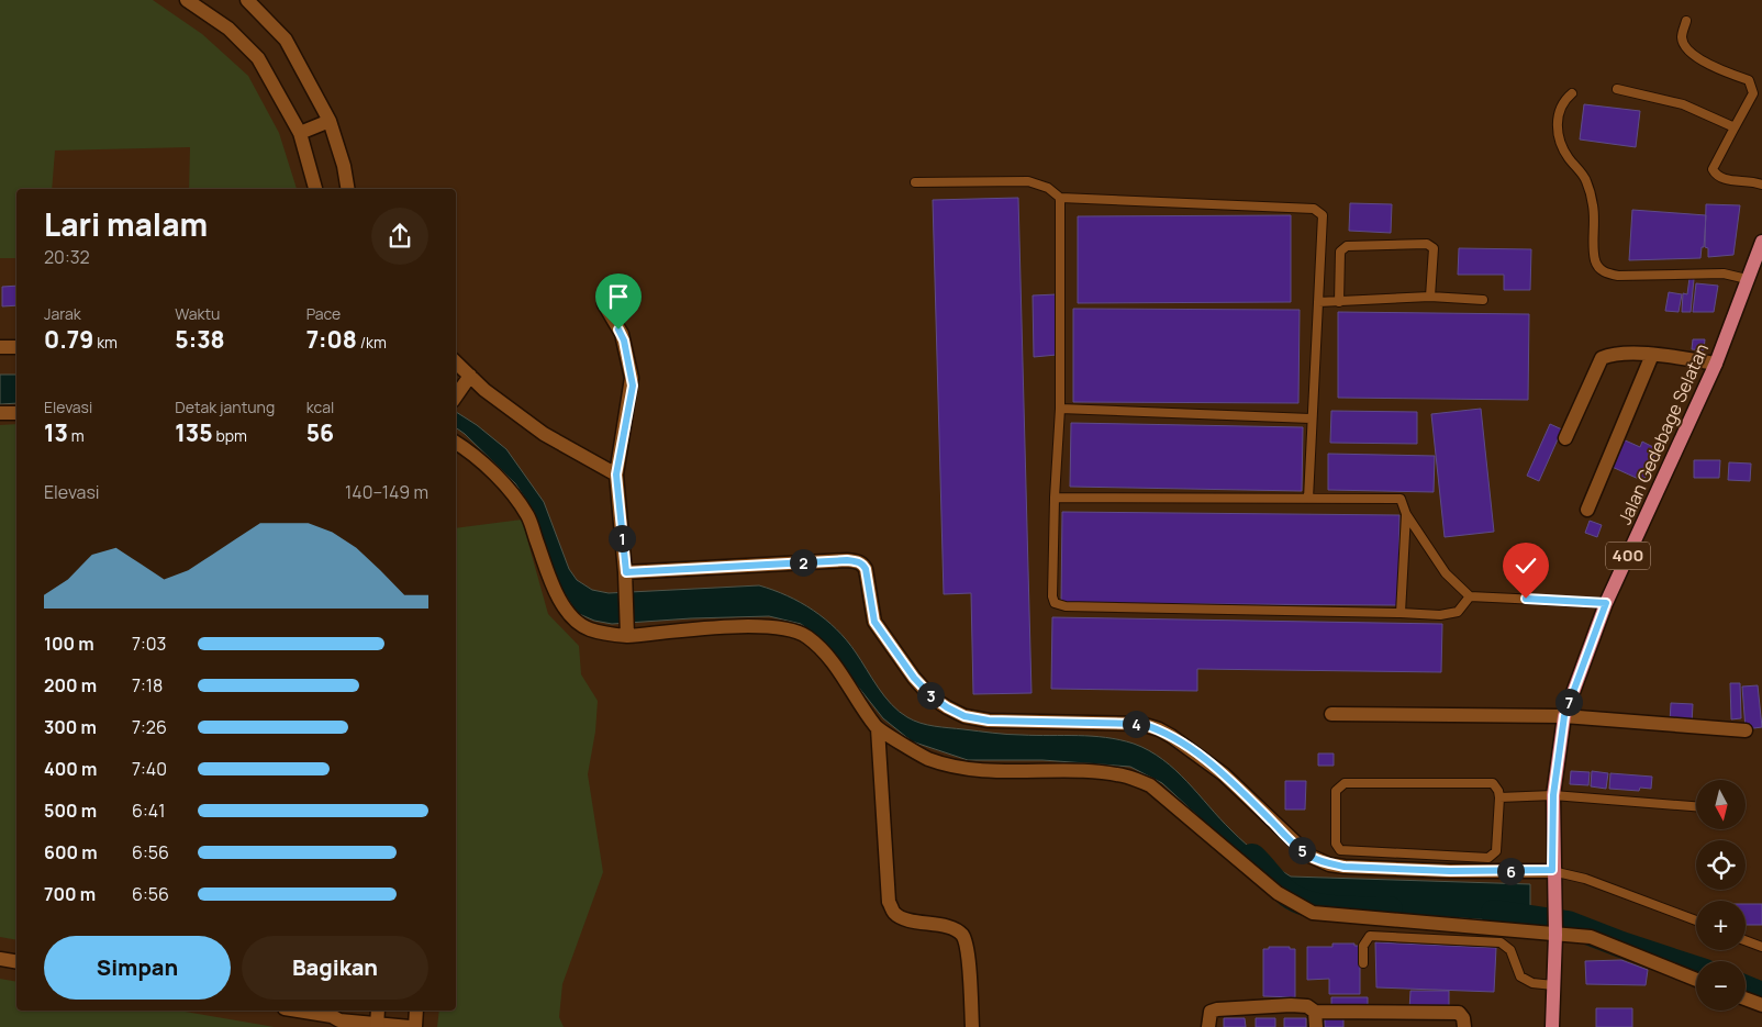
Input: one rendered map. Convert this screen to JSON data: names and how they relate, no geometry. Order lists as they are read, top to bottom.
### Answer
{
  "streets": {
    "main road": ["Jalan Gedebage Selatan", "400"]
  },
  "north": "bottom",
  "page": {
    "heading": ["Lari malam", "20:32"],
    "stats": [
      ["Jarak", "0.79 km"],
      ["Waktu", "5:38"],
      ["Pace", "7:08 /km"],
      ["Elevasi", "13 m"],
      ["Detak jantung", "135 bpm"],
      ["kcal", "56"]
    ],
    "chart": ["Elevasi", "140–149 m"],
    "pins": [
      "1",
      "2",
      "3",
      "7",
      "4",
      "5",
      "6"
    ],
    "list": [
      {
        "name": "100 m",
        "note": "7:03"
      },
      {
        "name": "200 m",
        "note": "7:18"
      },
      {
        "name": "300 m",
        "note": "7:26"
      },
      {
        "name": "400 m",
        "note": "7:40"
      },
      {
        "name": "500 m",
        "note": "6:41"
      },
      {
        "name": "600 m",
        "note": "6:56"
      },
      {
        "name": "700 m",
        "note": "6:56"
      }
    ],
    "map_buttons": ["+", "−"],
    "buttons": ["Simpan", "Bagikan"]
  }
}
